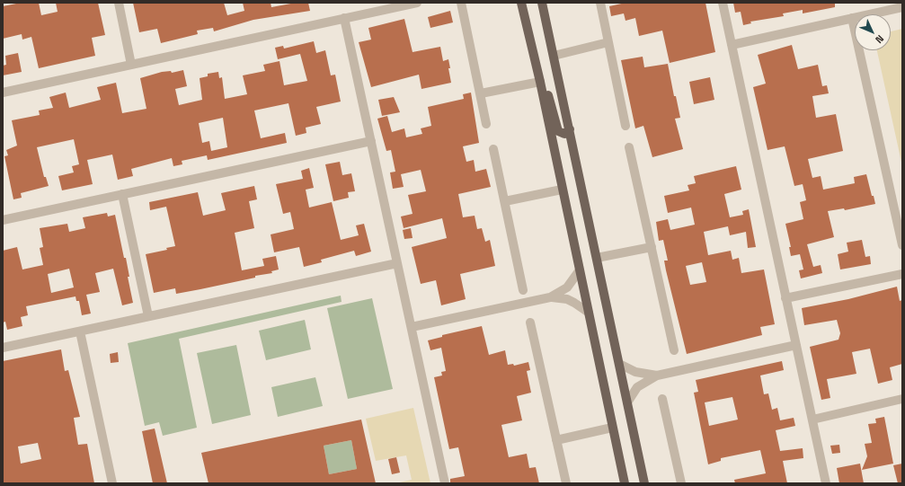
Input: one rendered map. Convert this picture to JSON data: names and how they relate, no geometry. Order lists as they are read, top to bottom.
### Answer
{
  "north": "bottom right"
}
